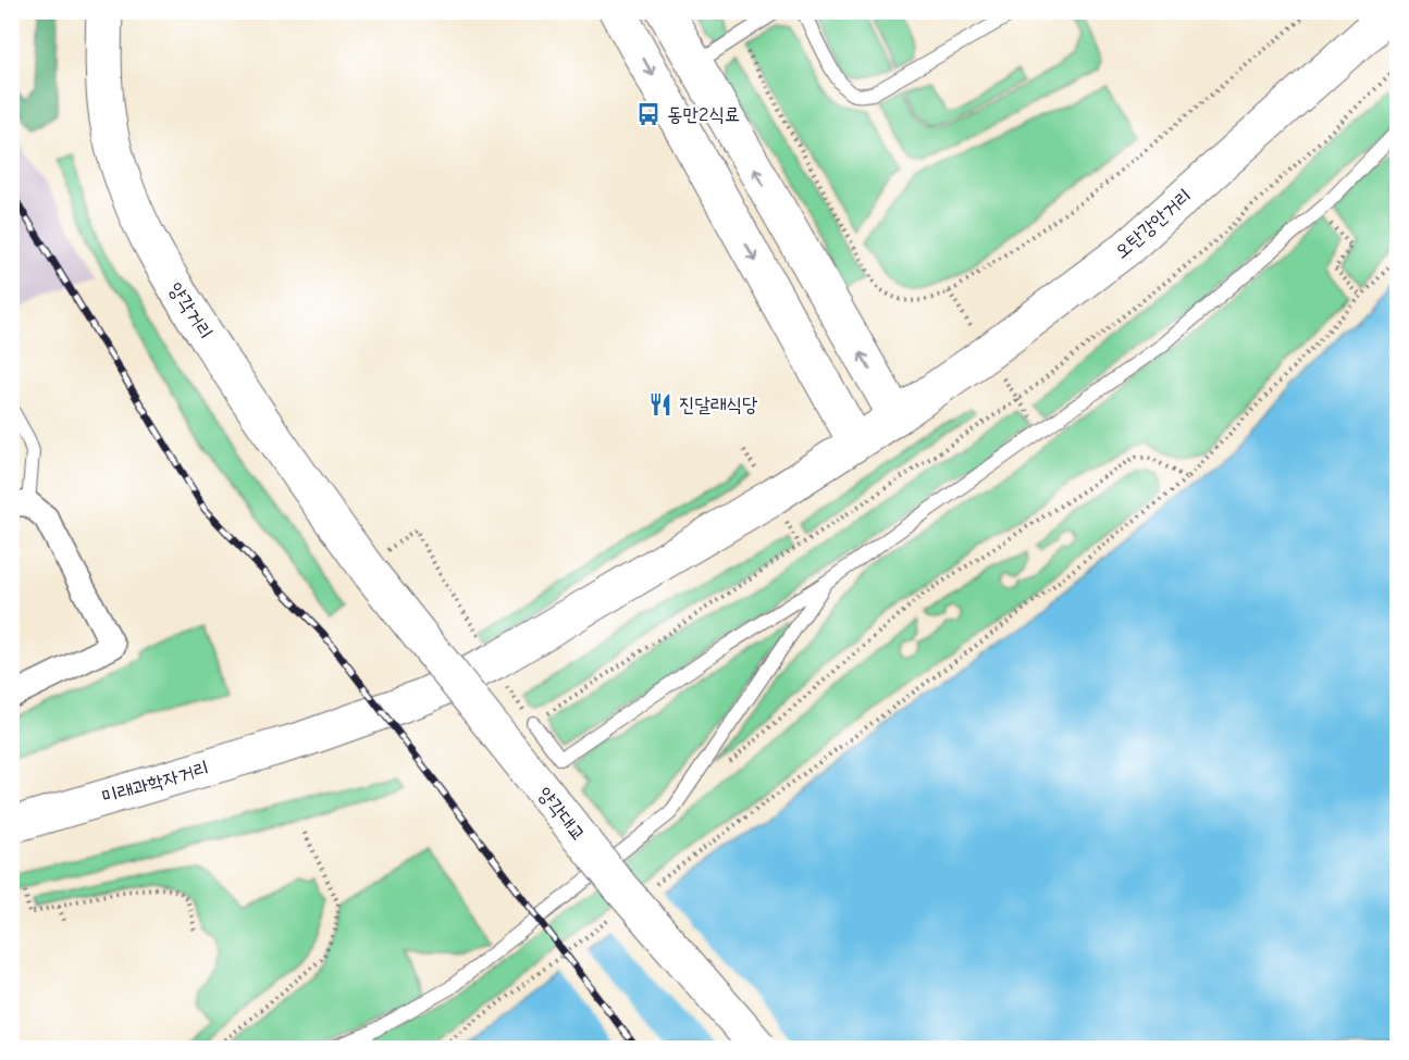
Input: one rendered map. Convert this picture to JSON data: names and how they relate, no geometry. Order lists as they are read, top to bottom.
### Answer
{
  "streets": {
    "main road": [
      "오탄강안거리",
      "양각거리",
      "미래과학자거리",
      "양각대교"
    ]
  },
  "crossings": [
    ["오탄강안거리", "미래과학자거리"],
    ["양각거리", "양각대교"]
  ],
  "places": {
    "bus stop": ["동만2식료"],
    "restaurant": ["진달래식당"]
  }
}
